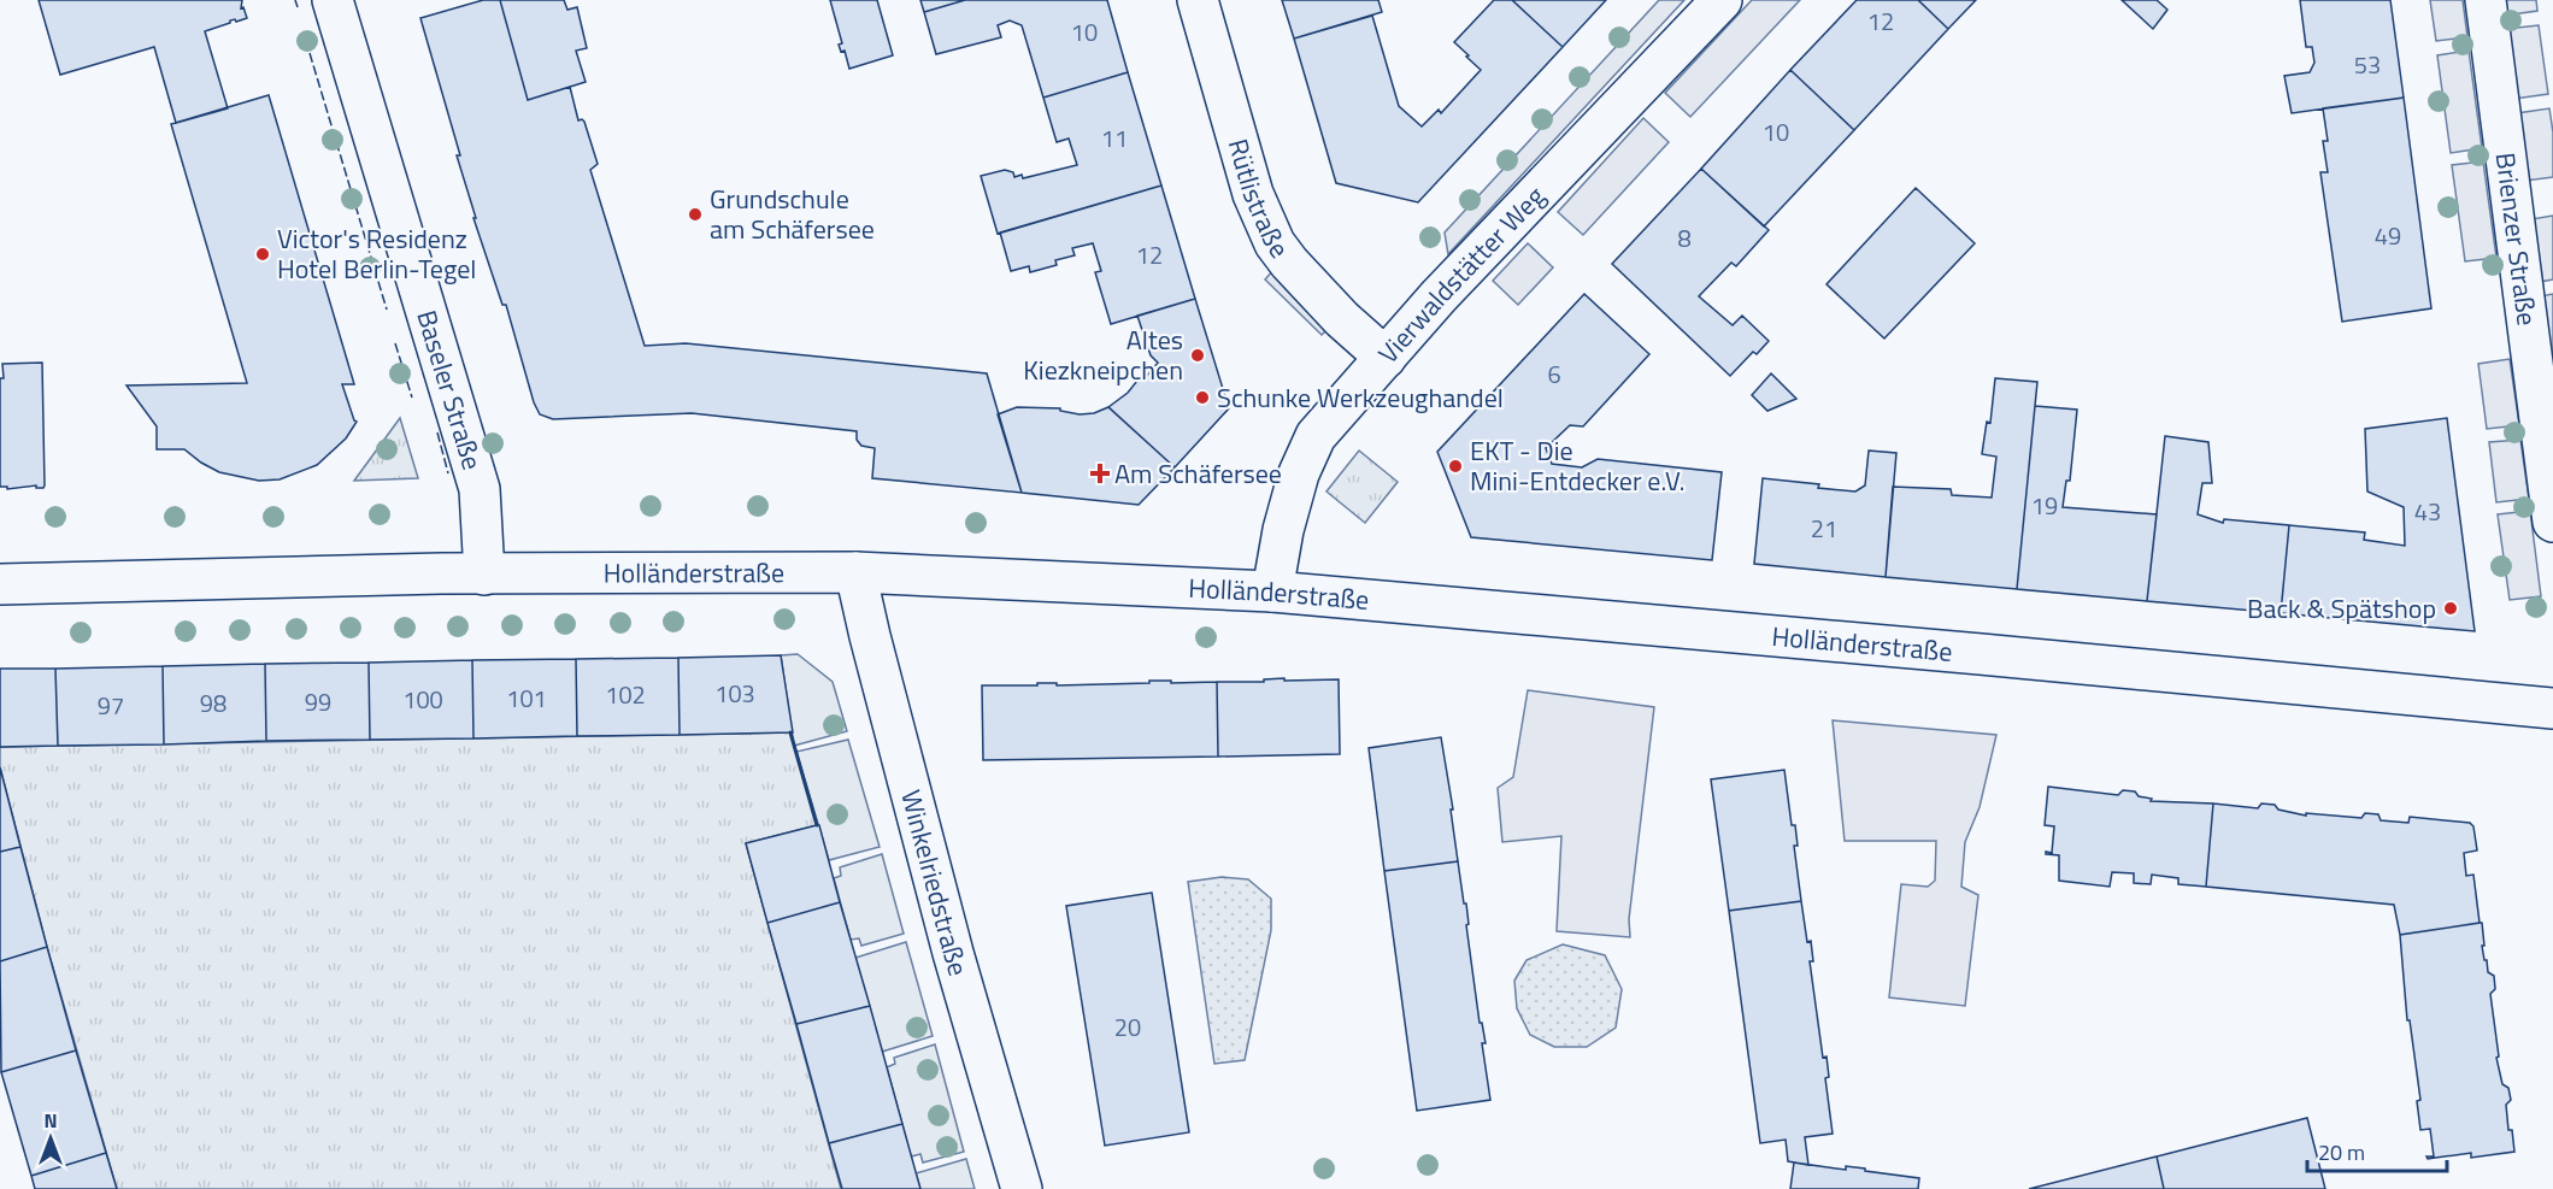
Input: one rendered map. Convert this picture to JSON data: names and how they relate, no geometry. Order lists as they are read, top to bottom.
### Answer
{
  "streets": {
    "street": [
      "Rütlistraße",
      "Brienzer Straße",
      "Vierwaldstätter Weg",
      "Baseler Straße",
      "Holländerstraße",
      "Winkelriedstraße"
    ]
  },
  "crossings": [
    ["Rütlistraße", "Vierwaldstätter Weg"],
    ["Vierwaldstätter Weg", "Holländerstraße"],
    ["Baseler Straße", "Holländerstraße"],
    ["Holländerstraße", "Winkelriedstraße"]
  ],
  "places": {
    "other": [
      "Grundschule am Schäfersee",
      "Victor's Residenz Hotel Berlin-Tegel",
      "Altes Kiezkneipchen",
      "Schunke Werkzeughandel",
      "EKT - Die Mini-Entdecker e.V.",
      "Back & Spätshop"
    ],
    "health": ["Am Schäfersee"]
  },
  "house_numbers": [
    "12",
    "10",
    "53",
    "10",
    "11",
    "49",
    "8",
    "12",
    "6",
    "19",
    "43",
    "21",
    "103",
    "102",
    "101",
    "100",
    "99",
    "98",
    "97",
    "20"
  ],
  "scale_bar": "20 m",
  "north": "top"
}
